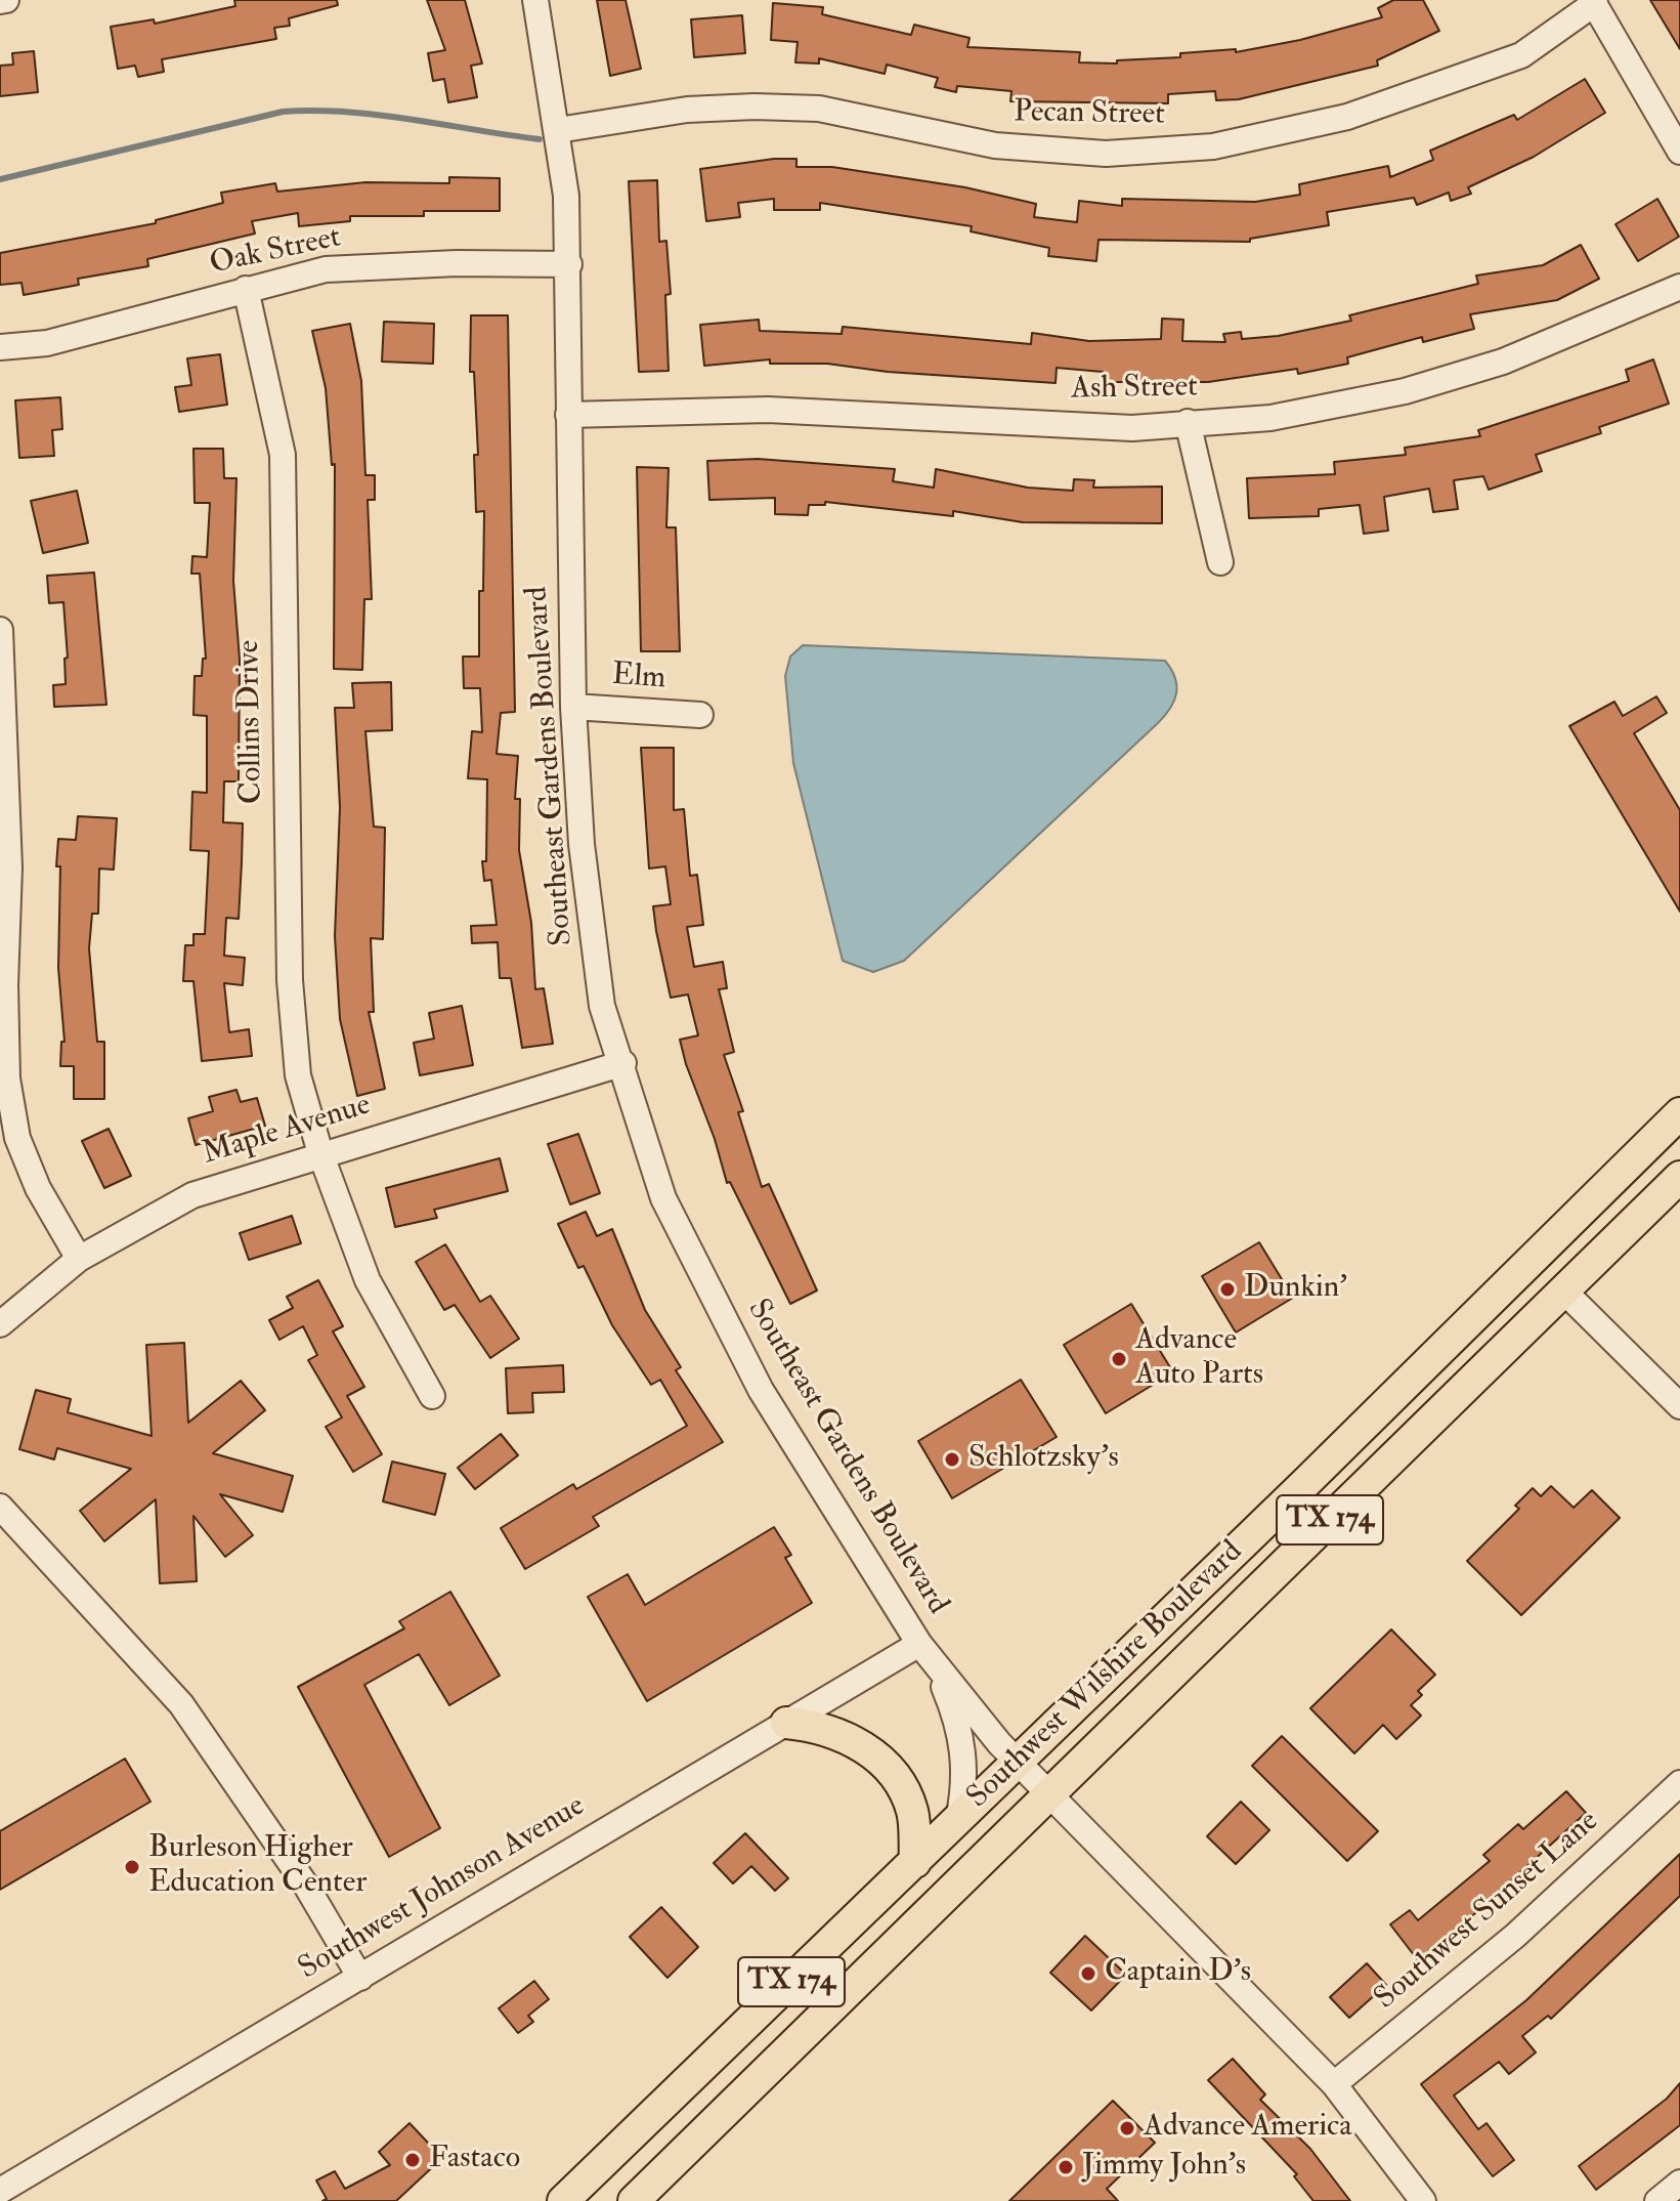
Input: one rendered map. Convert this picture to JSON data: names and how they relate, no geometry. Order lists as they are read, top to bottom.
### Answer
{
  "streets": {
    "main road": ["TX 174", "Southwest Wilshire Boulevard"],
    "street": [
      "Pecan Street",
      "Oak Street",
      "Ash Street",
      "Elm",
      "Collins Drive",
      "Southeast Gardens Boulevard",
      "Maple Avenue",
      "Southwest Johnson Avenue",
      "Southwest Sunset Lane"
    ]
  },
  "crossings": [
    ["Pecan Street", "Southeast Gardens Boulevard"],
    ["Oak Street", "Collins Drive"],
    ["Oak Street", "Southeast Gardens Boulevard"],
    ["Ash Street", "Southeast Gardens Boulevard"],
    ["Elm", "Southeast Gardens Boulevard"],
    ["Collins Drive", "Maple Avenue"],
    ["Southeast Gardens Boulevard", "Maple Avenue"],
    ["Southeast Gardens Boulevard", "Southwest Wilshire Boulevard"],
    ["Southeast Gardens Boulevard", "Southwest Johnson Avenue"],
    ["Southeast Gardens Boulevard", "Southwest Sunset Lane"]
  ],
  "places": [
    "Dunkin'",
    "Advance Auto Parts",
    "Schlotzsky's",
    "Burleson Higher Education Center",
    "Captain D's",
    "Advance America",
    "Fastaco",
    "Jimmy John's"
  ]
}
